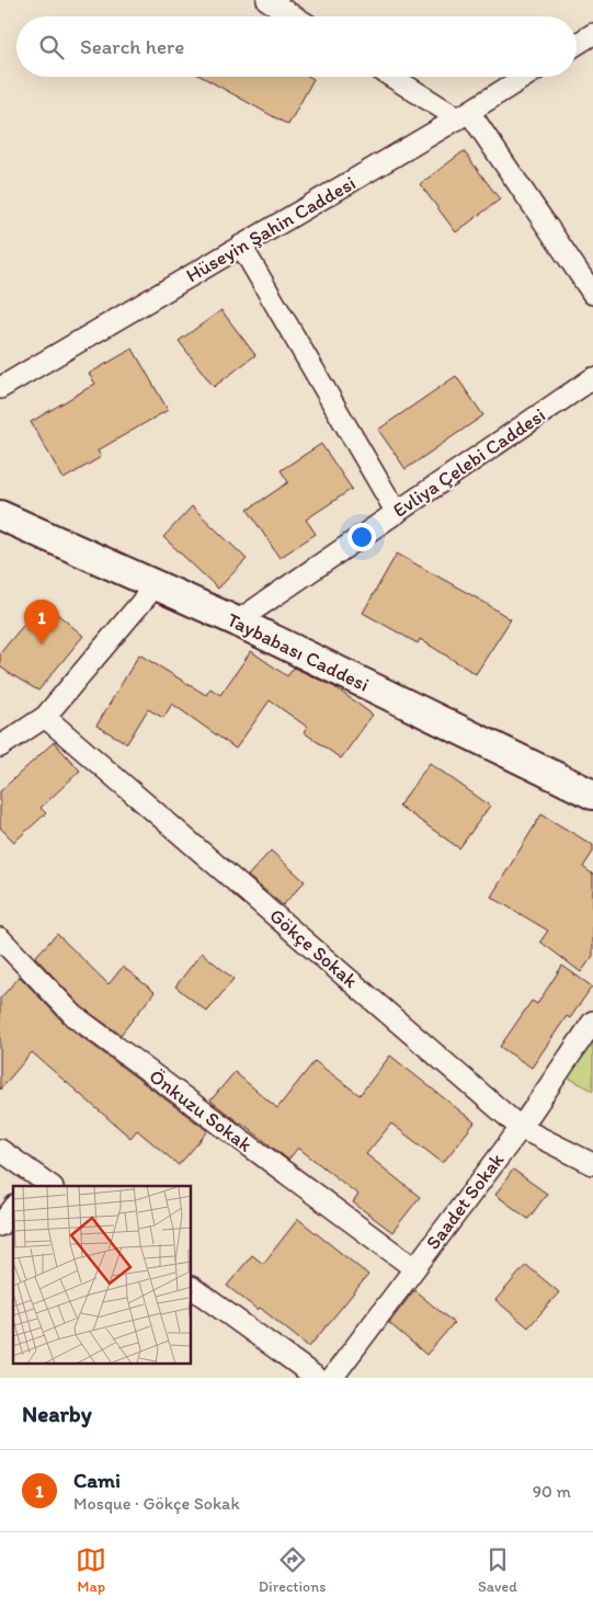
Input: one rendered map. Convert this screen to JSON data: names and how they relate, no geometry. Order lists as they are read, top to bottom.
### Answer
{
  "streets": {
    "street": [
      "Hüseyin Şahin Caddesi",
      "Evliya Çelebi Caddesi",
      "Taybabası Caddesi",
      "Gökçe Sokak",
      "Önkuzu Sokak",
      "Saadet Sokak"
    ]
  },
  "crossings": [
    ["Evliya Çelebi Caddesi", "Taybabası Caddesi"],
    ["Gökçe Sokak", "Saadet Sokak"],
    ["Önkuzu Sokak", "Saadet Sokak"]
  ],
  "page": {
    "search": "Search here",
    "pins": "1",
    "heading": "Nearby",
    "list": [
      {
        "mark": "1",
        "name": "Cami",
        "note": "Mosque · Gökçe Sokak",
        "value": "90 m"
      }
    ],
    "nav": ["Map", "Directions", "Saved"]
  }
}
